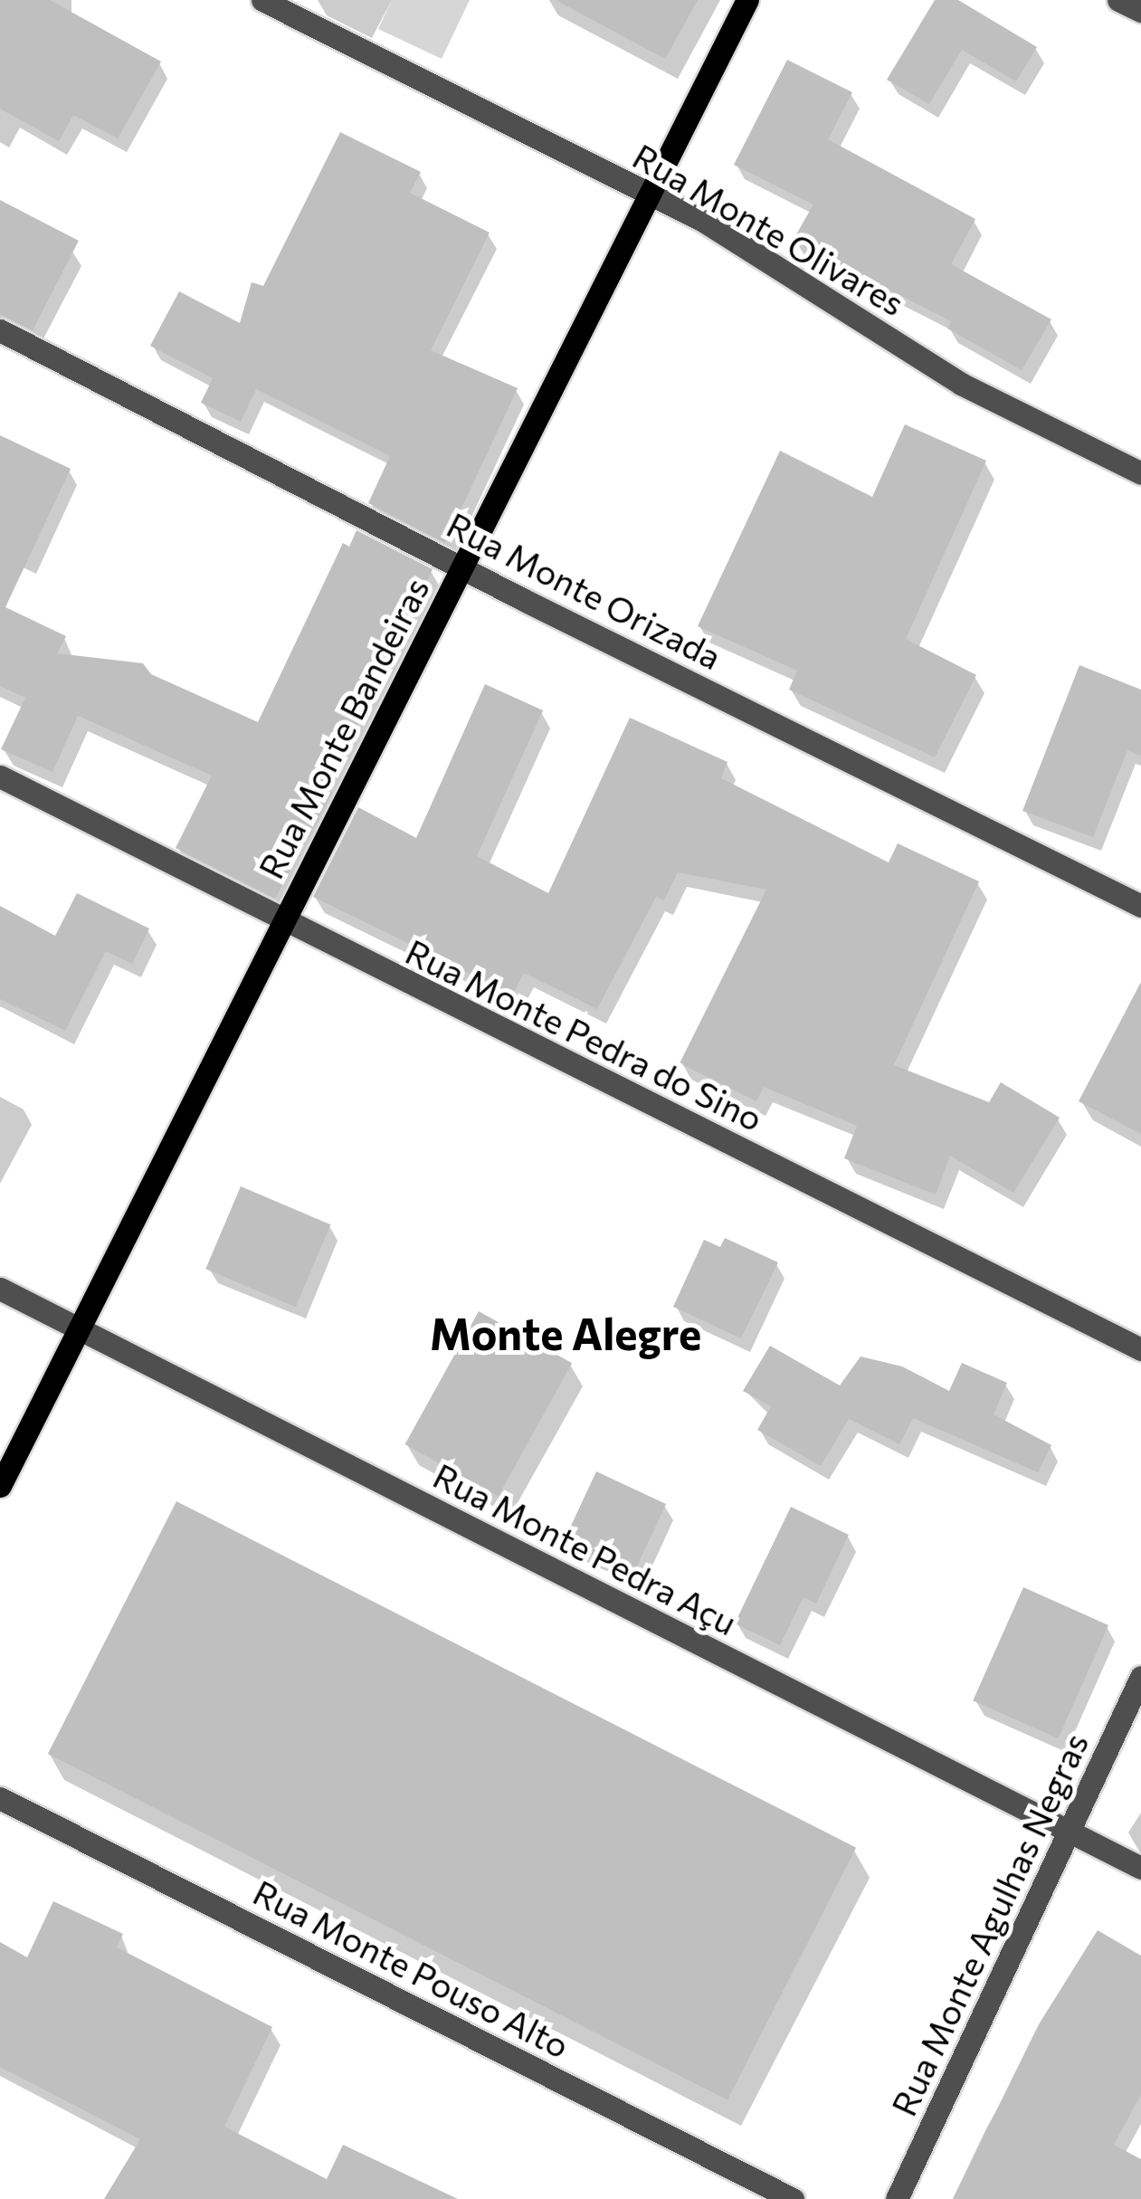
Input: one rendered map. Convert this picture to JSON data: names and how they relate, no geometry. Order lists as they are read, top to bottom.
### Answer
{
  "streets": {
    "main road": ["Rua Monte Bandeiras"],
    "street": [
      "Rua Monte Olivares",
      "Rua Monte Orizada",
      "Rua Monte Pedra do Sino",
      "Rua Monte Pedra Açu",
      "Rua Monte Agulhas Negras",
      "Rua Monte Pouso Alto"
    ]
  },
  "crossings": [
    ["Rua Monte Olivares", "Rua Monte Bandeiras"],
    ["Rua Monte Orizada", "Rua Monte Bandeiras"],
    ["Rua Monte Bandeiras", "Rua Monte Pedra do Sino"],
    ["Rua Monte Bandeiras", "Rua Monte Pedra Açu"],
    ["Rua Monte Pedra Açu", "Rua Monte Agulhas Negras"]
  ],
  "districts": ["Monte Alegre"]
}
